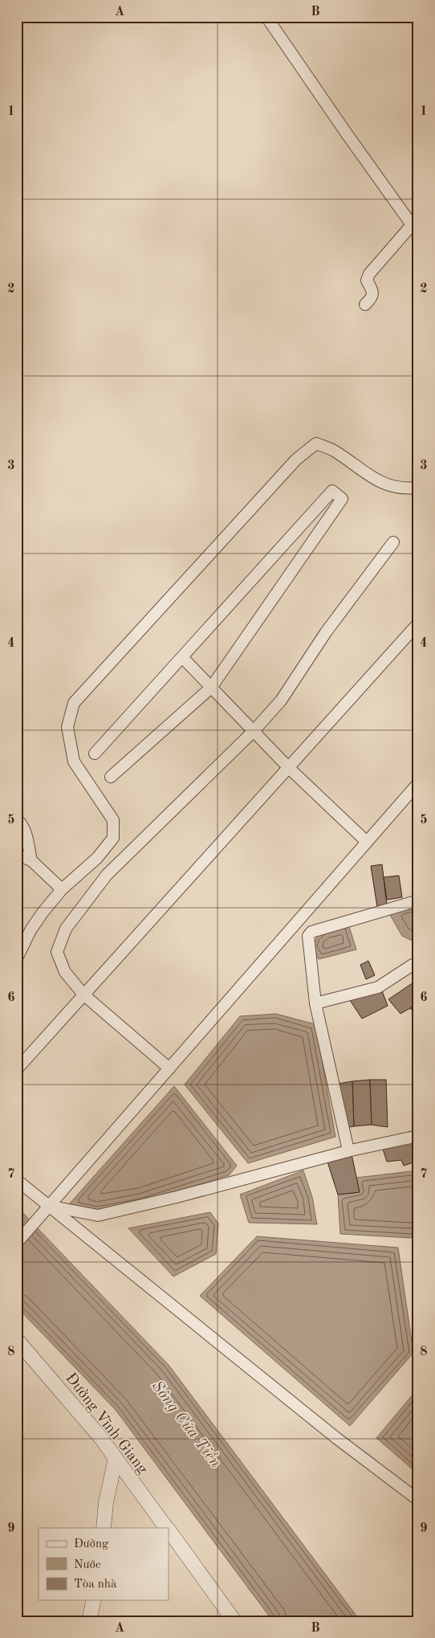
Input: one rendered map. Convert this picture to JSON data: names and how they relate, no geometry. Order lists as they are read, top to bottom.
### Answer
{
  "streets": {
    "street": ["Đường Vĩnh Giang"]
  },
  "water": ["Sông Cửa Tiền"],
  "legend": ["Đường", "Nước", "Tòa nhà"],
  "grid": {
    "columns": ["A", "B"],
    "rows": [
      "1",
      "2",
      "3",
      "4",
      "5",
      "6",
      "7",
      "8",
      "9"
    ]
  }
}
